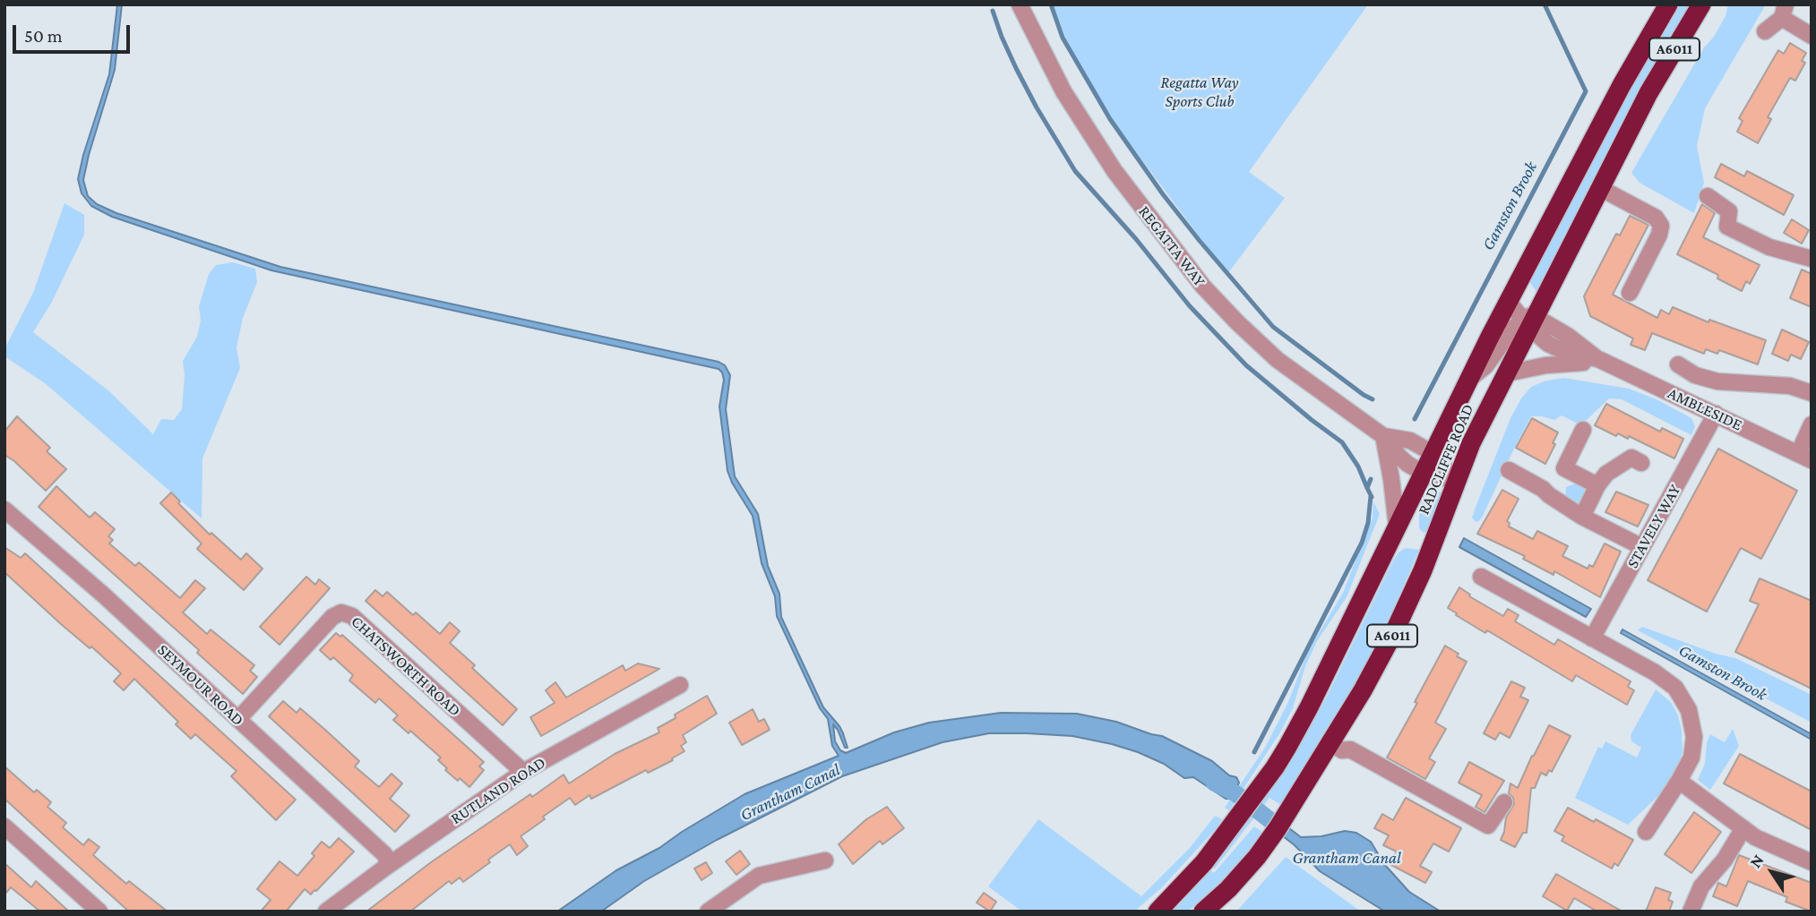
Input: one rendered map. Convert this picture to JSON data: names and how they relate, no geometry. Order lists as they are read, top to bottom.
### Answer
{
  "streets": {
    "highway": ["A6011", "RADCLIFFE ROAD"],
    "street": [
      "REGATTA WAY",
      "AMBLESIDE",
      "STAVELY WAY",
      "CHATSWORTH ROAD",
      "SEYMOUR ROAD",
      "RUTLAND ROAD"
    ]
  },
  "crossings": [
    ["REGATTA WAY", "RADCLIFFE ROAD"],
    ["AMBLESIDE", "RADCLIFFE ROAD"],
    ["AMBLESIDE", "STAVELY WAY"],
    ["CHATSWORTH ROAD", "SEYMOUR ROAD"],
    ["CHATSWORTH ROAD", "RUTLAND ROAD"],
    ["SEYMOUR ROAD", "RUTLAND ROAD"]
  ],
  "water": ["Gamston Brook", "Grantham Canal"],
  "parks": ["Regatta Way Sports Club"],
  "scale_bar": "50 m",
  "north": "top left"
}
